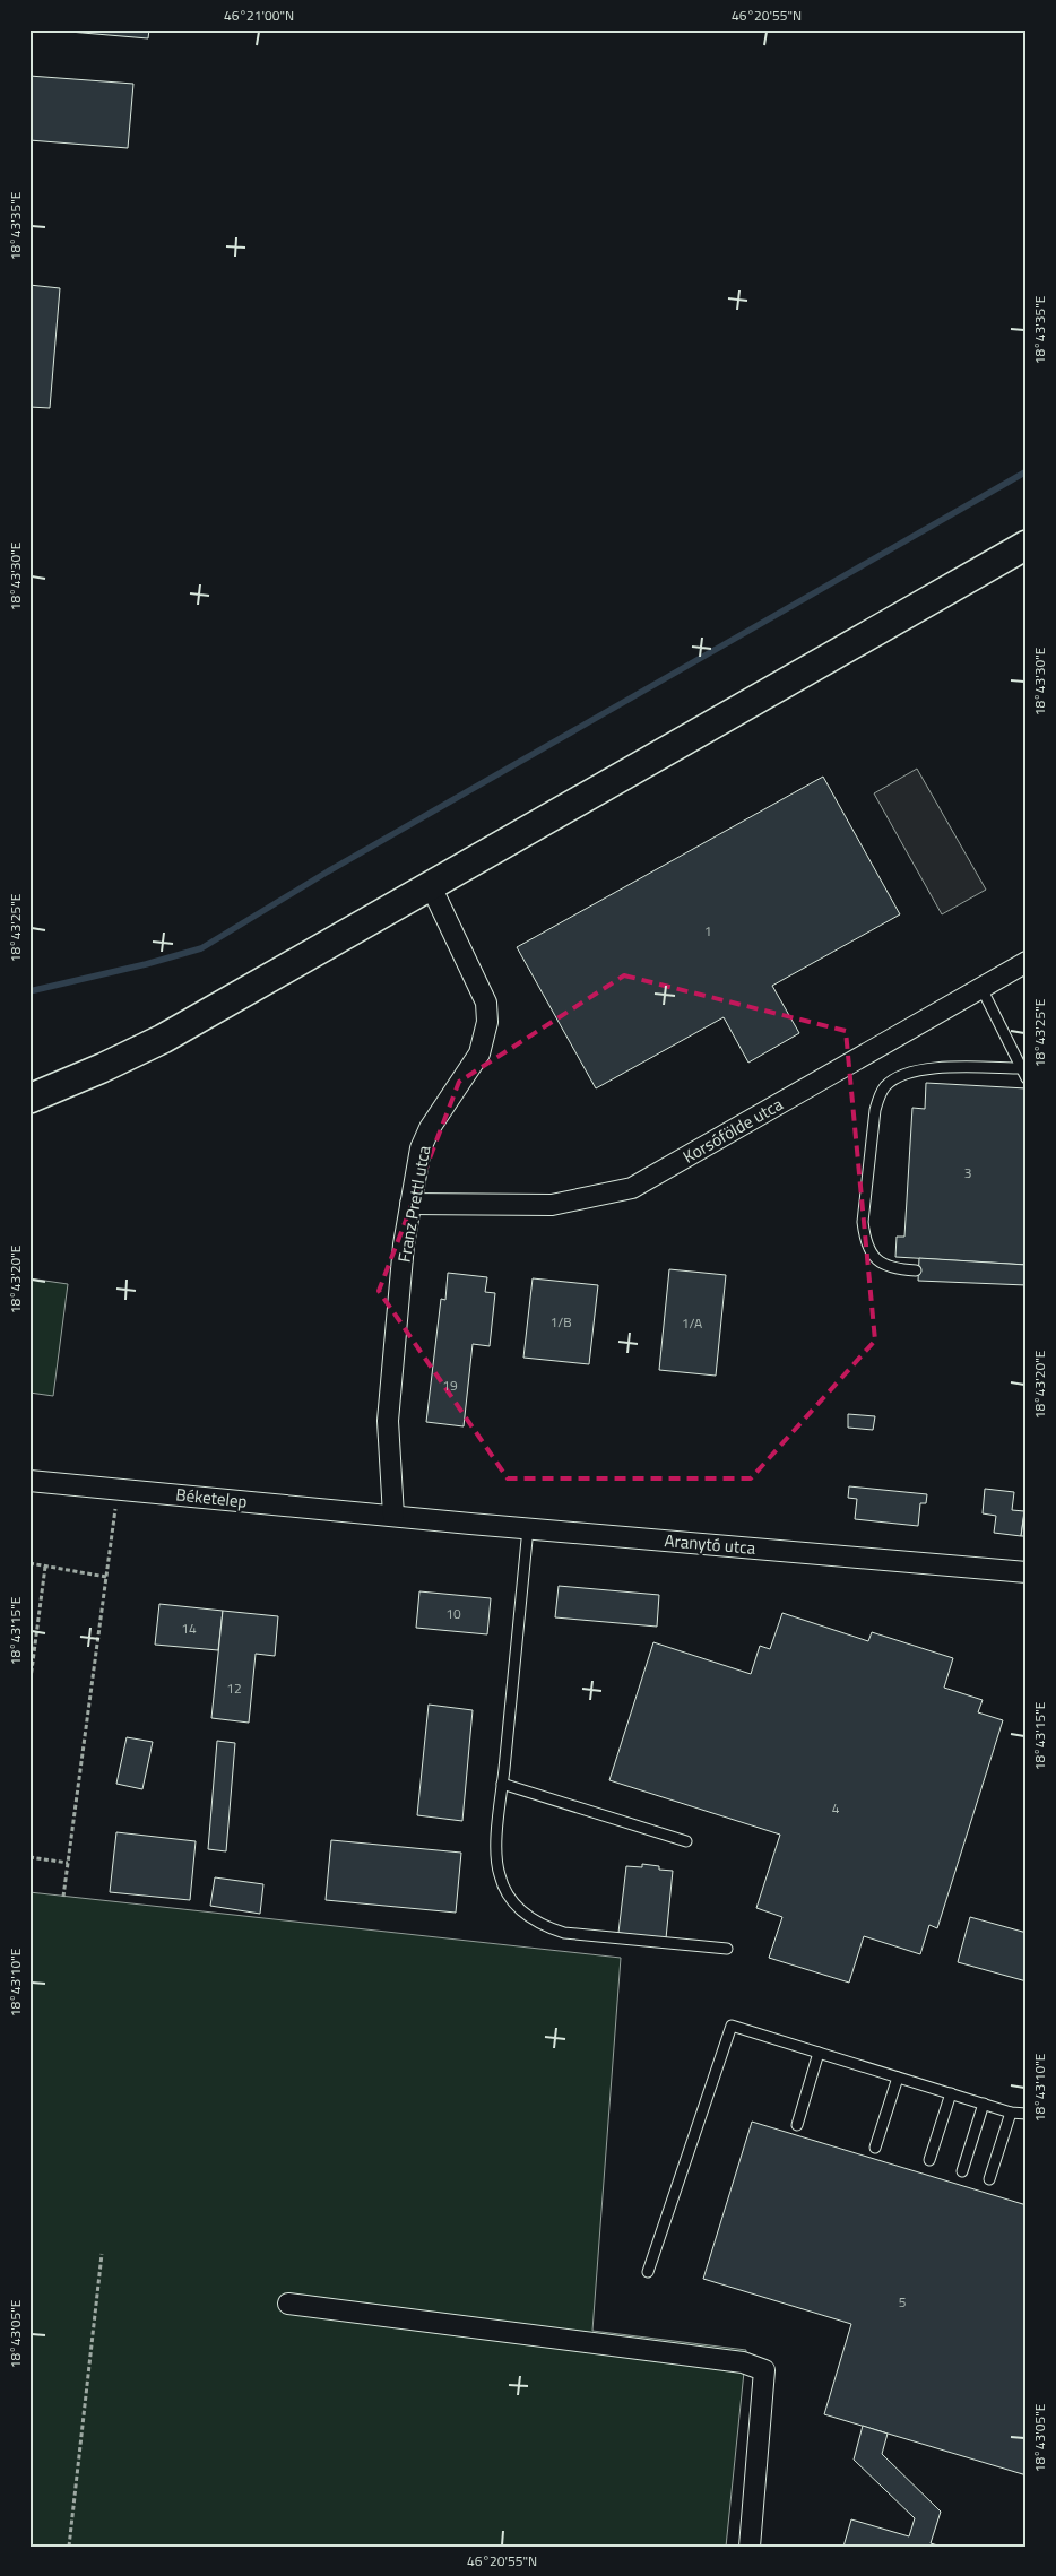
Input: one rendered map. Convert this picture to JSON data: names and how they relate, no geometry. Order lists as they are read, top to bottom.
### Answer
{
  "streets": {
    "street": [
      "Korsófölde utca",
      "Franz Prettl utca",
      "Béketelep",
      "Aranytó utca"
    ]
  },
  "crossings": [
    ["Korsófölde utca", "Franz Prettl utca"],
    ["Franz Prettl utca", "Béketelep"],
    ["Franz Prettl utca", "Aranytó utca"],
    ["Béketelep", "Aranytó utca"]
  ],
  "house_numbers": [
    "1",
    "3",
    "1/B",
    "1/A",
    "19",
    "10",
    "14",
    "12",
    "4",
    "5"
  ],
  "coordinates": [
    "46°21'00\"N",
    "46°20'55\"N",
    "18°43'35\"E",
    "18°43'30\"E",
    "18°43'25\"E",
    "18°43'20\"E",
    "18°43'15\"E",
    "18°43'10\"E",
    "18°43'05\"E"
  ]
}
